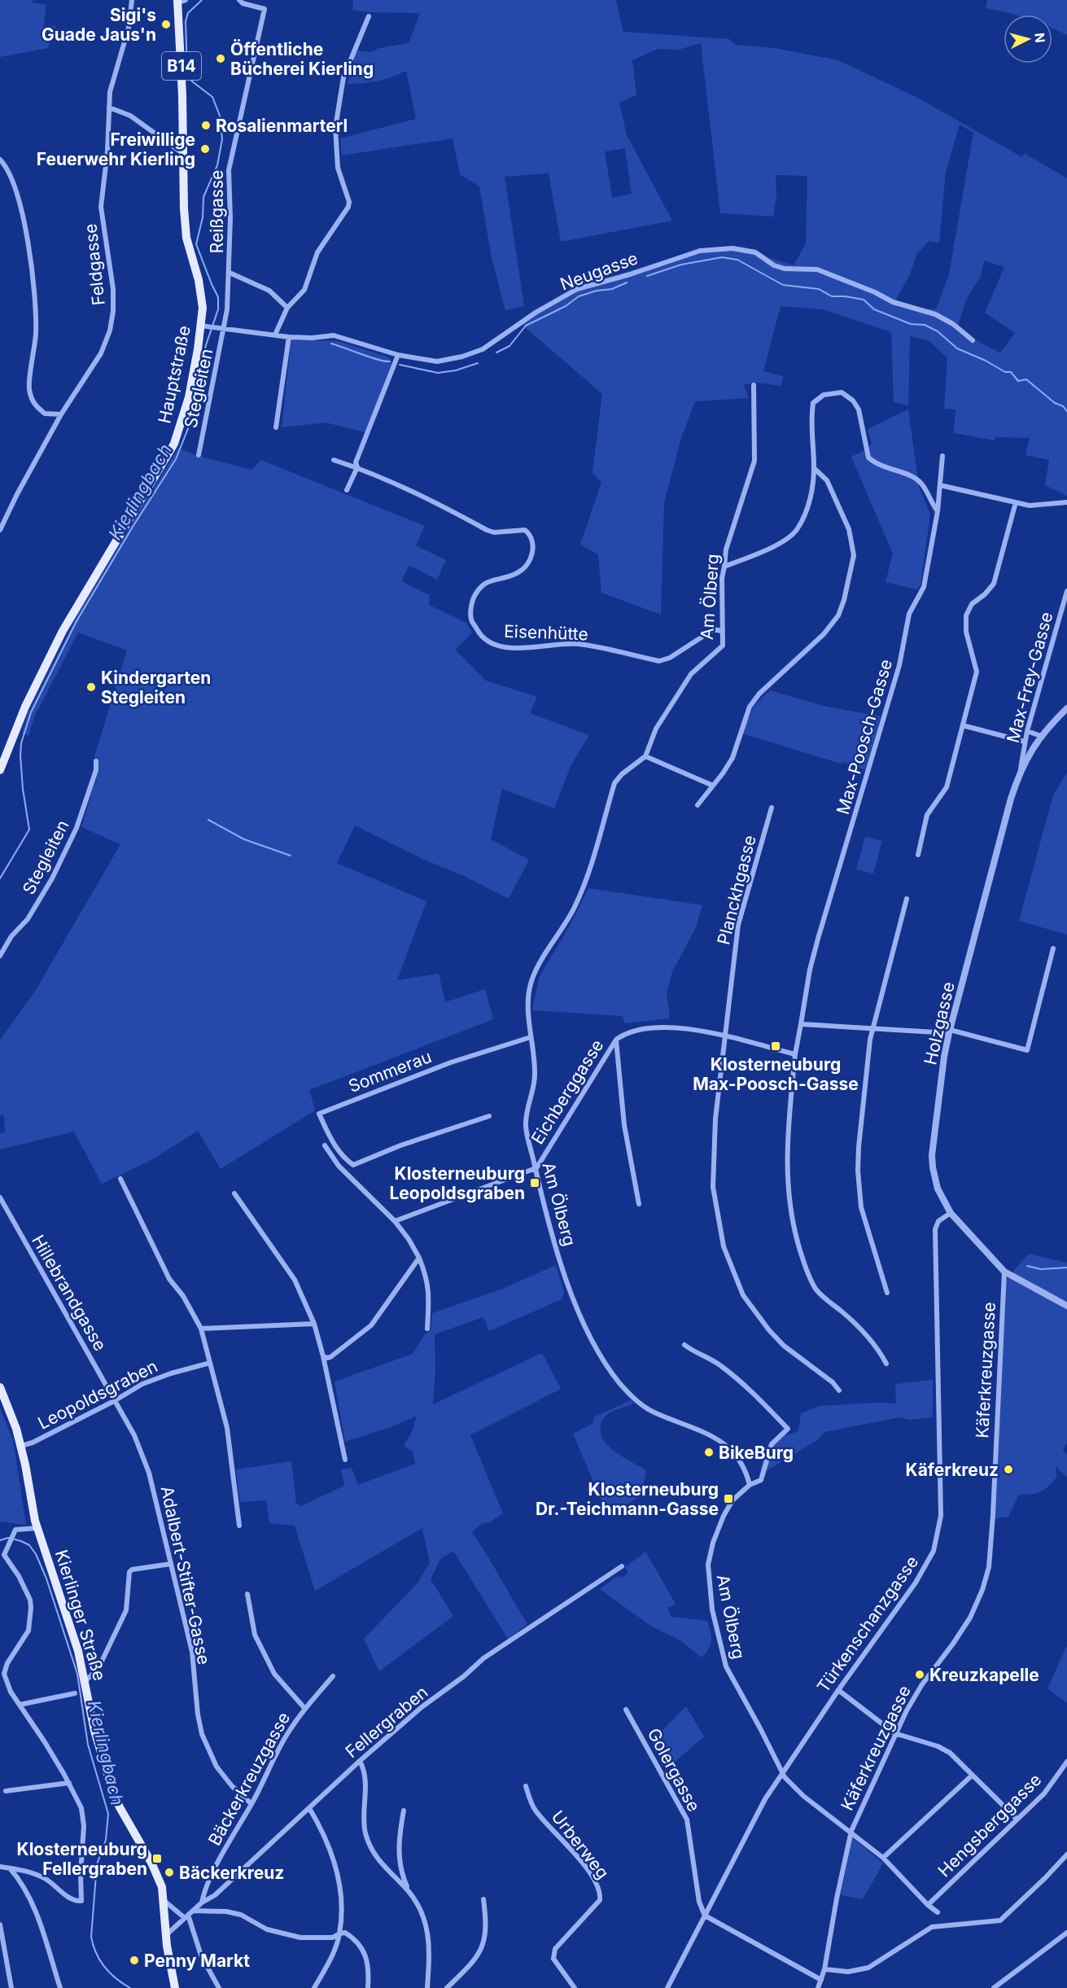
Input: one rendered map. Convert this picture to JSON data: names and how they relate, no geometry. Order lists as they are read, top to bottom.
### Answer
{
  "streets": {
    "main road": ["B14", "Hauptstraße", "Kierlinger Straße"],
    "street": [
      "Reißgasse",
      "Feldgasse",
      "Neugasse",
      "Stegleiten",
      "Am Ölberg",
      "Eisenhütte",
      "Max-Frey-Gasse",
      "Max-Poosch-Gasse",
      "Planckhgasse",
      "Holzgasse",
      "Sommerau",
      "Eichberggasse",
      "Hillebrandgasse",
      "Käferkreuzgasse",
      "Leopoldsgraben",
      "Adalbert-Stifter-Gasse",
      "Türkenschanzgasse",
      "Fellergraben",
      "Golergasse",
      "Bäckerkreuzgasse",
      "Hengsberggasse",
      "Urberweg"
    ]
  },
  "crossings": [
    ["B14", "Hauptstraße"],
    ["Reißgasse", "Neugasse"],
    ["Reißgasse", "Stegleiten"],
    ["Neugasse", "Hauptstraße"],
    ["Neugasse", "Stegleiten"],
    ["Am Ölberg", "Eisenhütte"],
    ["Am Ölberg", "Sommerau"],
    ["Am Ölberg", "Eichberggasse"],
    ["Am Ölberg", "Käferkreuzgasse"],
    ["Am Ölberg", "Türkenschanzgasse"],
    ["Am Ölberg", "Hengsberggasse"],
    ["Max-Frey-Gasse", "Holzgasse"],
    ["Planckhgasse", "Eichberggasse"],
    ["Holzgasse", "Käferkreuzgasse"],
    ["Holzgasse", "Türkenschanzgasse"],
    ["Hillebrandgasse", "Leopoldsgraben"],
    ["Hillebrandgasse", "Adalbert-Stifter-Gasse"],
    ["Leopoldsgraben", "Adalbert-Stifter-Gasse"],
    ["Leopoldsgraben", "Kierlinger Straße"],
    ["Adalbert-Stifter-Gasse", "Bäckerkreuzgasse"],
    ["Kierlinger Straße", "Fellergraben"],
    ["Türkenschanzgasse", "Golergasse"],
    ["Fellergraben", "Bäckerkreuzgasse"]
  ],
  "water": ["Kierlingbach"],
  "places": {
    "other": [
      "Sigi's Guade Jaus'n",
      "Öffentliche Bücherei Kierling",
      "Rosalienmarterl",
      "Freiwillige Feuerwehr Kierling",
      "Kindergarten Stegleiten",
      "BikeBurg",
      "Käferkreuz",
      "Kreuzkapelle",
      "Bäckerkreuz",
      "Penny Markt"
    ],
    "transit": [
      "Klosterneuburg Max-Poosch-Gasse",
      "Klosterneuburg Leopoldsgraben",
      "Klosterneuburg Dr.-Teichmann-Gasse",
      "Klosterneuburg Fellergraben"
    ]
  },
  "north": "right"
}
